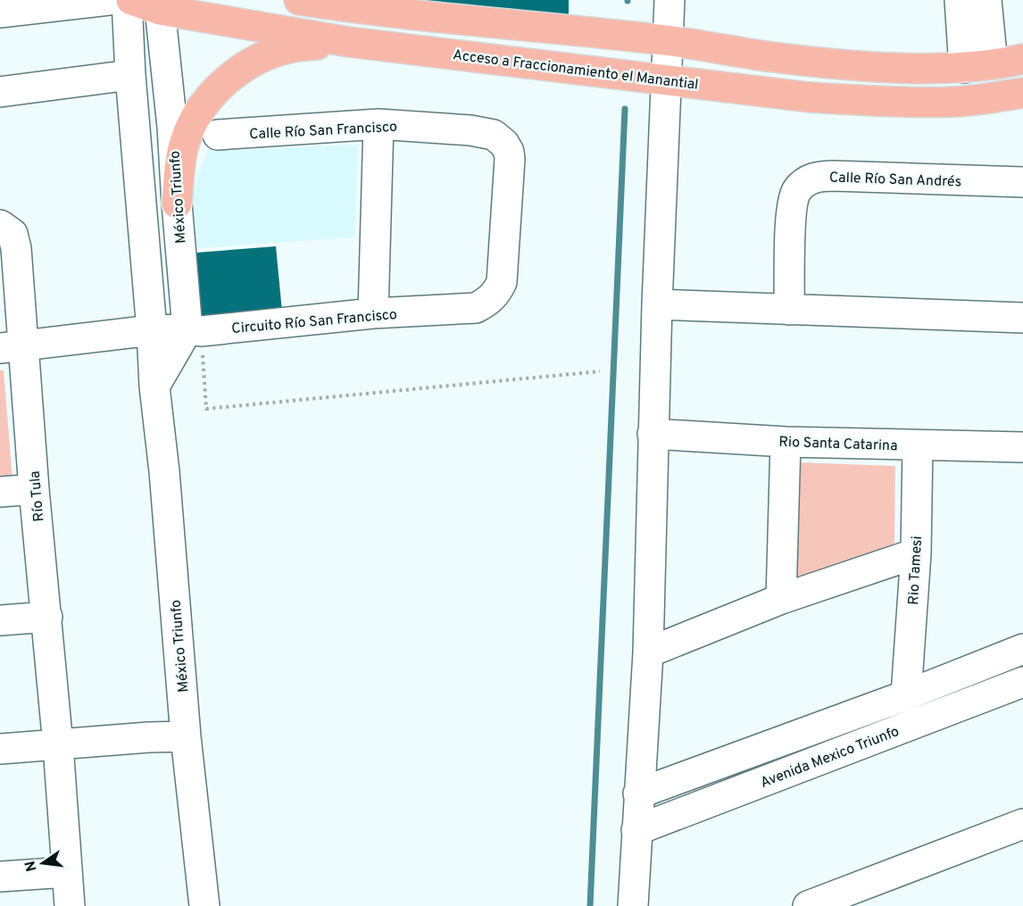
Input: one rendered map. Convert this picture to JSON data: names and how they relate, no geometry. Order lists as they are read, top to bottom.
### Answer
{
  "streets": {
    "main road": ["Acceso a Fraccionamiento el Manantial"],
    "street": [
      "Calle Río San Francisco",
      "Calle Río San Andrés",
      "México Triunfo",
      "Circuito Río San Francisco",
      "Rio Santa Catarina",
      "Río Tula",
      "Rio Tamesi",
      "Avenida Mexico Triunfo"
    ]
  },
  "crossings": [
    ["Acceso a Fraccionamiento el Manantial", "México Triunfo"],
    ["Calle Río San Francisco", "Circuito Río San Francisco"],
    ["México Triunfo", "Circuito Río San Francisco"],
    ["Circuito Río San Francisco", "Río Tula"],
    ["Rio Santa Catarina", "Rio Tamesi"],
    ["Rio Tamesi", "Avenida Mexico Triunfo"]
  ],
  "north": "left"
}
